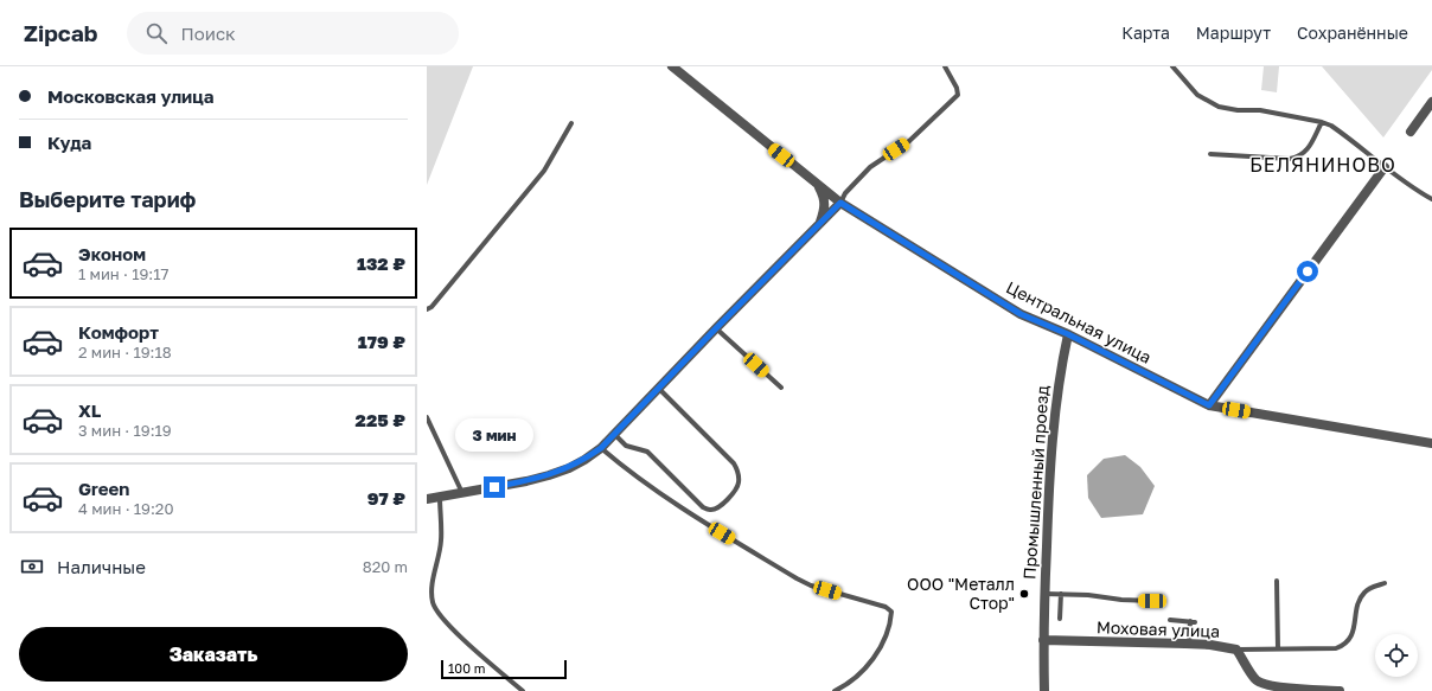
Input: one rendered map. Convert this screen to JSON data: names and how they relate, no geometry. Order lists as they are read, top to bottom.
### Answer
{
  "streets": {
    "street": ["Центральная улица", "Промышленный проезд", "Моховая улица"]
  },
  "crossings": [
    ["Центральная улица", "Промышленный проезд"],
    ["Промышленный проезд", "Моховая улица"]
  ],
  "districts": ["БЕЛЯНИНОВО"],
  "places": ["ООО \"Металл Стор\""],
  "scale_bar": "100 m",
  "page": {
    "header": "Zipcab",
    "search": "Поиск",
    "nav": ["Карта", "Маршрут", "Сохранённые"],
    "banner": ["Московская улица", "Куда"],
    "heading": "Выберите тариф",
    "list": [
      {
        "name": "Эконом",
        "note": "1 мин · 19:17",
        "value": "132 ₽"
      },
      {
        "name": "Комфорт",
        "note": "2 мин · 19:18",
        "value": "179 ₽"
      },
      {
        "name": "XL",
        "note": "3 мин · 19:19",
        "value": "225 ₽"
      },
      {
        "name": "Green",
        "note": "4 мин · 19:20",
        "value": "97 ₽"
      }
    ],
    "bubble": "3 мин",
    "pay": ["Наличные", "820 m"],
    "buttons": "Заказать",
    "scale": "100 m"
  }
}
